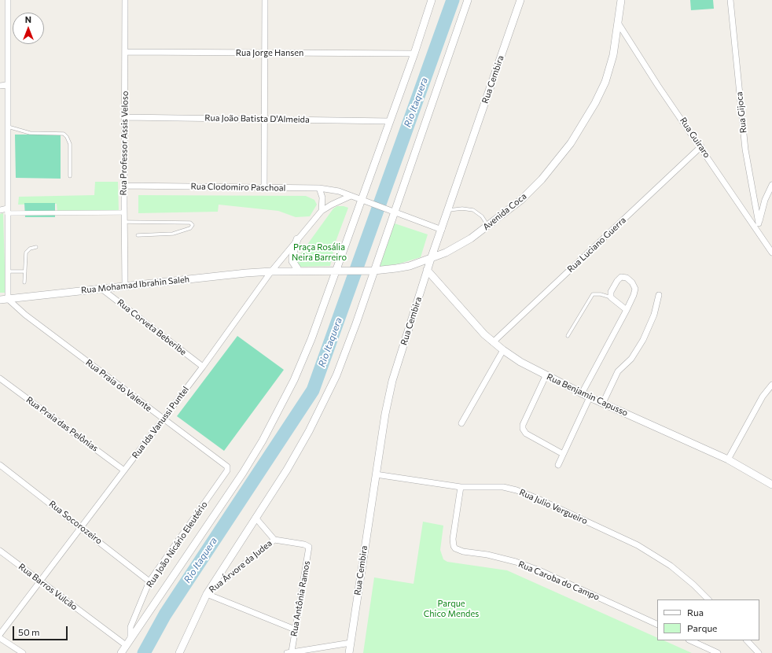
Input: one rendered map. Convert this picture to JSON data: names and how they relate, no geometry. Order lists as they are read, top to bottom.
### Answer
{
  "streets": {
    "street": [
      "Rua Jorge Hansen",
      "Rua Cembira",
      "Rua Gijoca",
      "Rua João Batista D'Almeida",
      "Rua Guiraro",
      "Rua Professor Assis Veloso",
      "Rua Clodomiro Paschoal",
      "Avenida Coca",
      "Rua Luciano Guerra",
      "Rua Mohamad Ibrahin Saleh",
      "Rua Corveta Beberibe",
      "Rua Praia do Valente",
      "Rua Benjamin Capusso",
      "Rua Ida Vanussi Puntel",
      "Rua Praia das Pelônias",
      "Rua Julio Vergueiro",
      "Rua Socorozeiro",
      "Rua João Nicário Eleutério",
      "Rua Árvore da Judea",
      "Rua Caroba do Campo",
      "Rua Barros Vulcão",
      "Rua Antônia Ramos"
    ]
  },
  "crossings": [
    ["Rua Jorge Hansen", "Rua Professor Assis Veloso"],
    ["Rua Cembira", "Avenida Coca"],
    ["Rua Cembira", "Rua Benjamin Capusso"],
    ["Rua Cembira", "Rua Julio Vergueiro"],
    ["Rua João Batista D'Almeida", "Rua Professor Assis Veloso"],
    ["Rua Guiraro", "Avenida Coca"],
    ["Rua Guiraro", "Rua Luciano Guerra"],
    ["Rua Professor Assis Veloso", "Rua Clodomiro Paschoal"],
    ["Rua Professor Assis Veloso", "Rua Mohamad Ibrahin Saleh"],
    ["Rua Clodomiro Paschoal", "Rua Ida Vanussi Puntel"],
    ["Avenida Coca", "Rua Mohamad Ibrahin Saleh"],
    ["Avenida Coca", "Rua Ida Vanussi Puntel"],
    ["Rua Luciano Guerra", "Rua Benjamin Capusso"],
    ["Rua Mohamad Ibrahin Saleh", "Rua Corveta Beberibe"],
    ["Rua Mohamad Ibrahin Saleh", "Rua Praia do Valente"],
    ["Rua Mohamad Ibrahin Saleh", "Rua Ida Vanussi Puntel"],
    ["Rua Corveta Beberibe", "Rua Ida Vanussi Puntel"],
    ["Rua Praia do Valente", "Rua Ida Vanussi Puntel"],
    ["Rua Praia do Valente", "Rua João Nicário Eleutério"],
    ["Rua Ida Vanussi Puntel", "Rua Praia das Pelônias"],
    ["Rua Ida Vanussi Puntel", "Rua Socorozeiro"],
    ["Rua Ida Vanussi Puntel", "Rua Barros Vulcão"],
    ["Rua Julio Vergueiro", "Rua Caroba do Campo"],
    ["Rua Socorozeiro", "Rua João Nicário Eleutério"],
    ["Rua João Nicário Eleutério", "Rua Barros Vulcão"],
    ["Rua Árvore da Judea", "Rua Antônia Ramos"]
  ],
  "water": ["Rio Itaquera"],
  "parks": ["Praça Rosália Neira Barreiro", "Parque Chico Mendes"],
  "legend": ["Rua", "Parque"],
  "scale_bar": "50 m",
  "north": "top"
}
